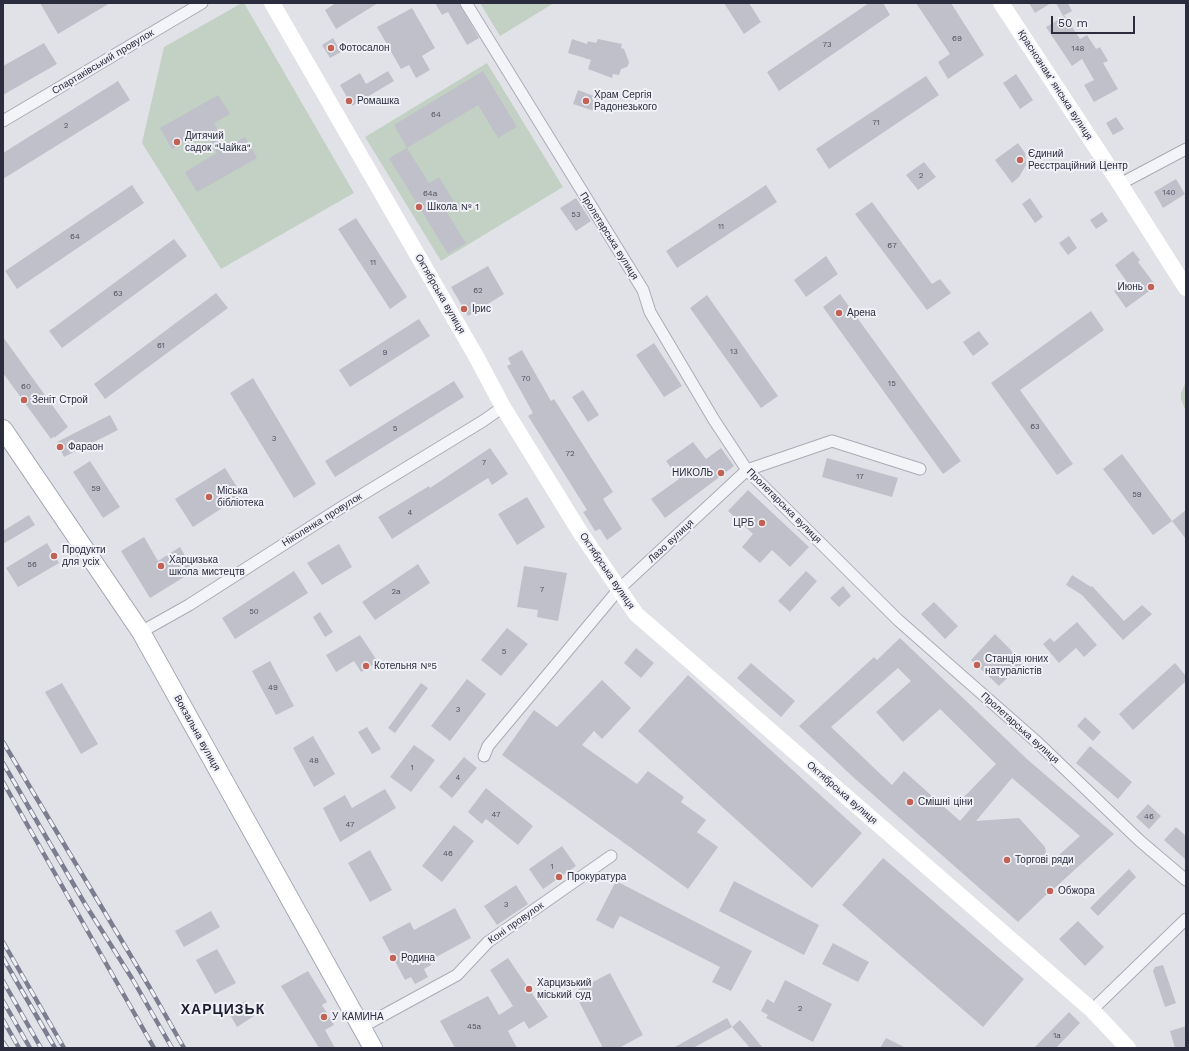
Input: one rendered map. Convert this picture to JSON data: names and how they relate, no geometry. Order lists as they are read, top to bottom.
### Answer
{
  "streets": {
    "main road": ["Краснознамʼянська вулиця", "Октябрська вулиця", "Вокзальна вулиця"],
    "street": [
      "Спартаківський провулок",
      "Пролетарська вулиця",
      "Ніколенка провулок",
      "Лазо вулиця",
      "Коні провулок"
    ]
  },
  "crossings": [
    ["Пролетарська вулиця", "Лазо вулиця"],
    ["Октябрська вулиця", "Ніколенка провулок"],
    ["Октябрська вулиця", "Лазо вулиця"],
    ["Ніколенка провулок", "Вокзальна вулиця"],
    ["Вокзальна вулиця", "Коні провулок"]
  ],
  "districts": ["ХАРЦИЗЬК"],
  "places": [
    "Фотосалон",
    "Ромашка",
    "Храм Сергія Радонезького",
    "Дитячий садок \"Чайка\"",
    "Єдиний Реєстраційний Центр",
    "Школа № 1",
    "Июнь",
    "Ірис",
    "Арена",
    "Зеніт Строй",
    "Фараон",
    "НИКОЛЬ",
    "Міська бібліотека",
    "ЦРБ",
    "Продукти для усіх",
    "Харцизька школа мистецтв",
    "Станція юних натуралістів",
    "Котельня №5",
    "Смішні ціни",
    "Торгові ряди",
    "Прокуратура",
    "Обжора",
    "Родина",
    "Харцизький міський суд",
    "У КАМИНА"
  ],
  "house_numbers": [
    "69",
    "73",
    "148",
    "64",
    "71",
    "2",
    "2",
    "140",
    "64а",
    "53",
    "11",
    "64",
    "67",
    "11",
    "62",
    "63",
    "61",
    "13",
    "9",
    "70",
    "15",
    "60",
    "63",
    "5",
    "3",
    "72",
    "7",
    "17",
    "59",
    "59",
    "4",
    "56",
    "7",
    "2а",
    "50",
    "5",
    "49",
    "3",
    "48",
    "1",
    "4",
    "47",
    "46",
    "47",
    "46",
    "1",
    "3",
    "2",
    "45а",
    "1а"
  ],
  "scale_bar": "50 m"
}
